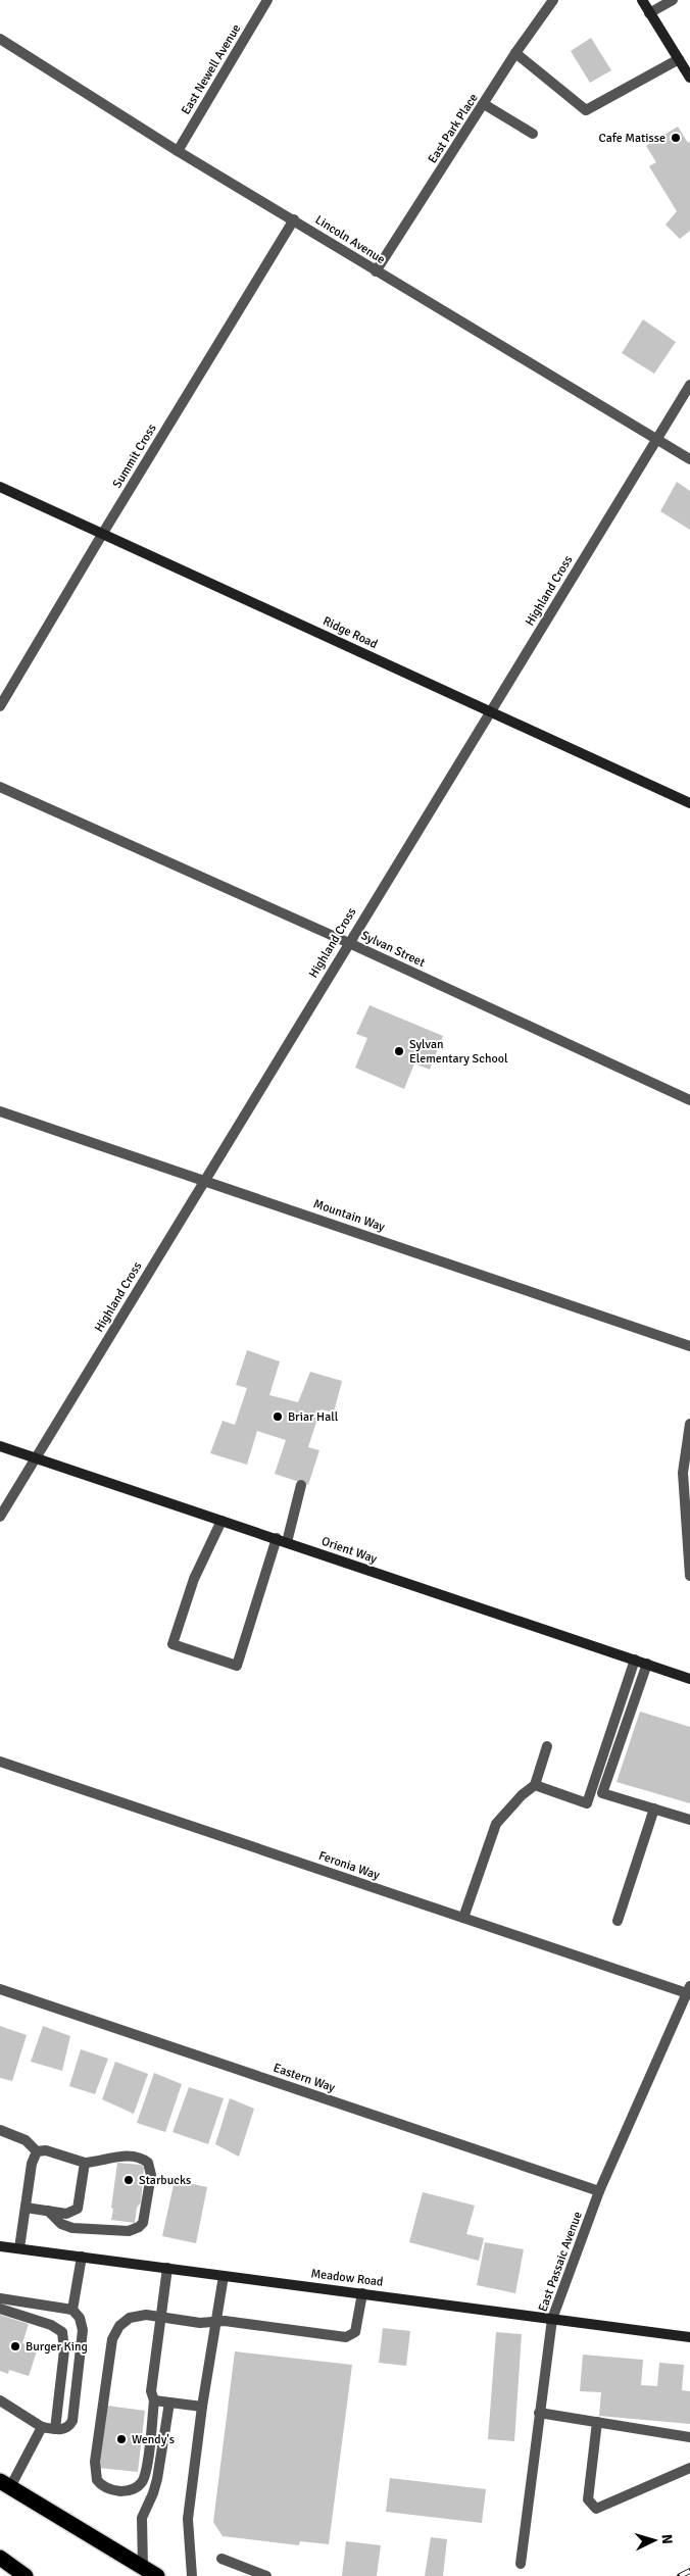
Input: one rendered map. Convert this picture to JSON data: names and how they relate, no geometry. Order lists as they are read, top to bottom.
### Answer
{
  "streets": {
    "street": [
      "East Newell Avenue",
      "East Park Place",
      "Lincoln Avenue",
      "Summit Cross",
      "Highland Cross",
      "Ridge Road",
      "Sylvan Street",
      "Mountain Way",
      "Orient Way",
      "Feronia Way",
      "Eastern Way",
      "East Passaic Avenue",
      "Meadow Road"
    ]
  },
  "crossings": [
    ["East Newell Avenue", "Lincoln Avenue"],
    ["East Park Place", "Lincoln Avenue"],
    ["Lincoln Avenue", "Summit Cross"],
    ["Lincoln Avenue", "Highland Cross"],
    ["Summit Cross", "Ridge Road"],
    ["Highland Cross", "Ridge Road"],
    ["Highland Cross", "Sylvan Street"],
    ["Highland Cross", "Mountain Way"],
    ["Highland Cross", "Orient Way"],
    ["Feronia Way", "East Passaic Avenue"],
    ["Eastern Way", "East Passaic Avenue"],
    ["East Passaic Avenue", "Meadow Road"]
  ],
  "places": [
    "Cafe Matisse",
    "Sylvan Elementary School",
    "Briar Hall",
    "Starbucks",
    "Burger King",
    "Wendy's"
  ],
  "north": "right"
}
